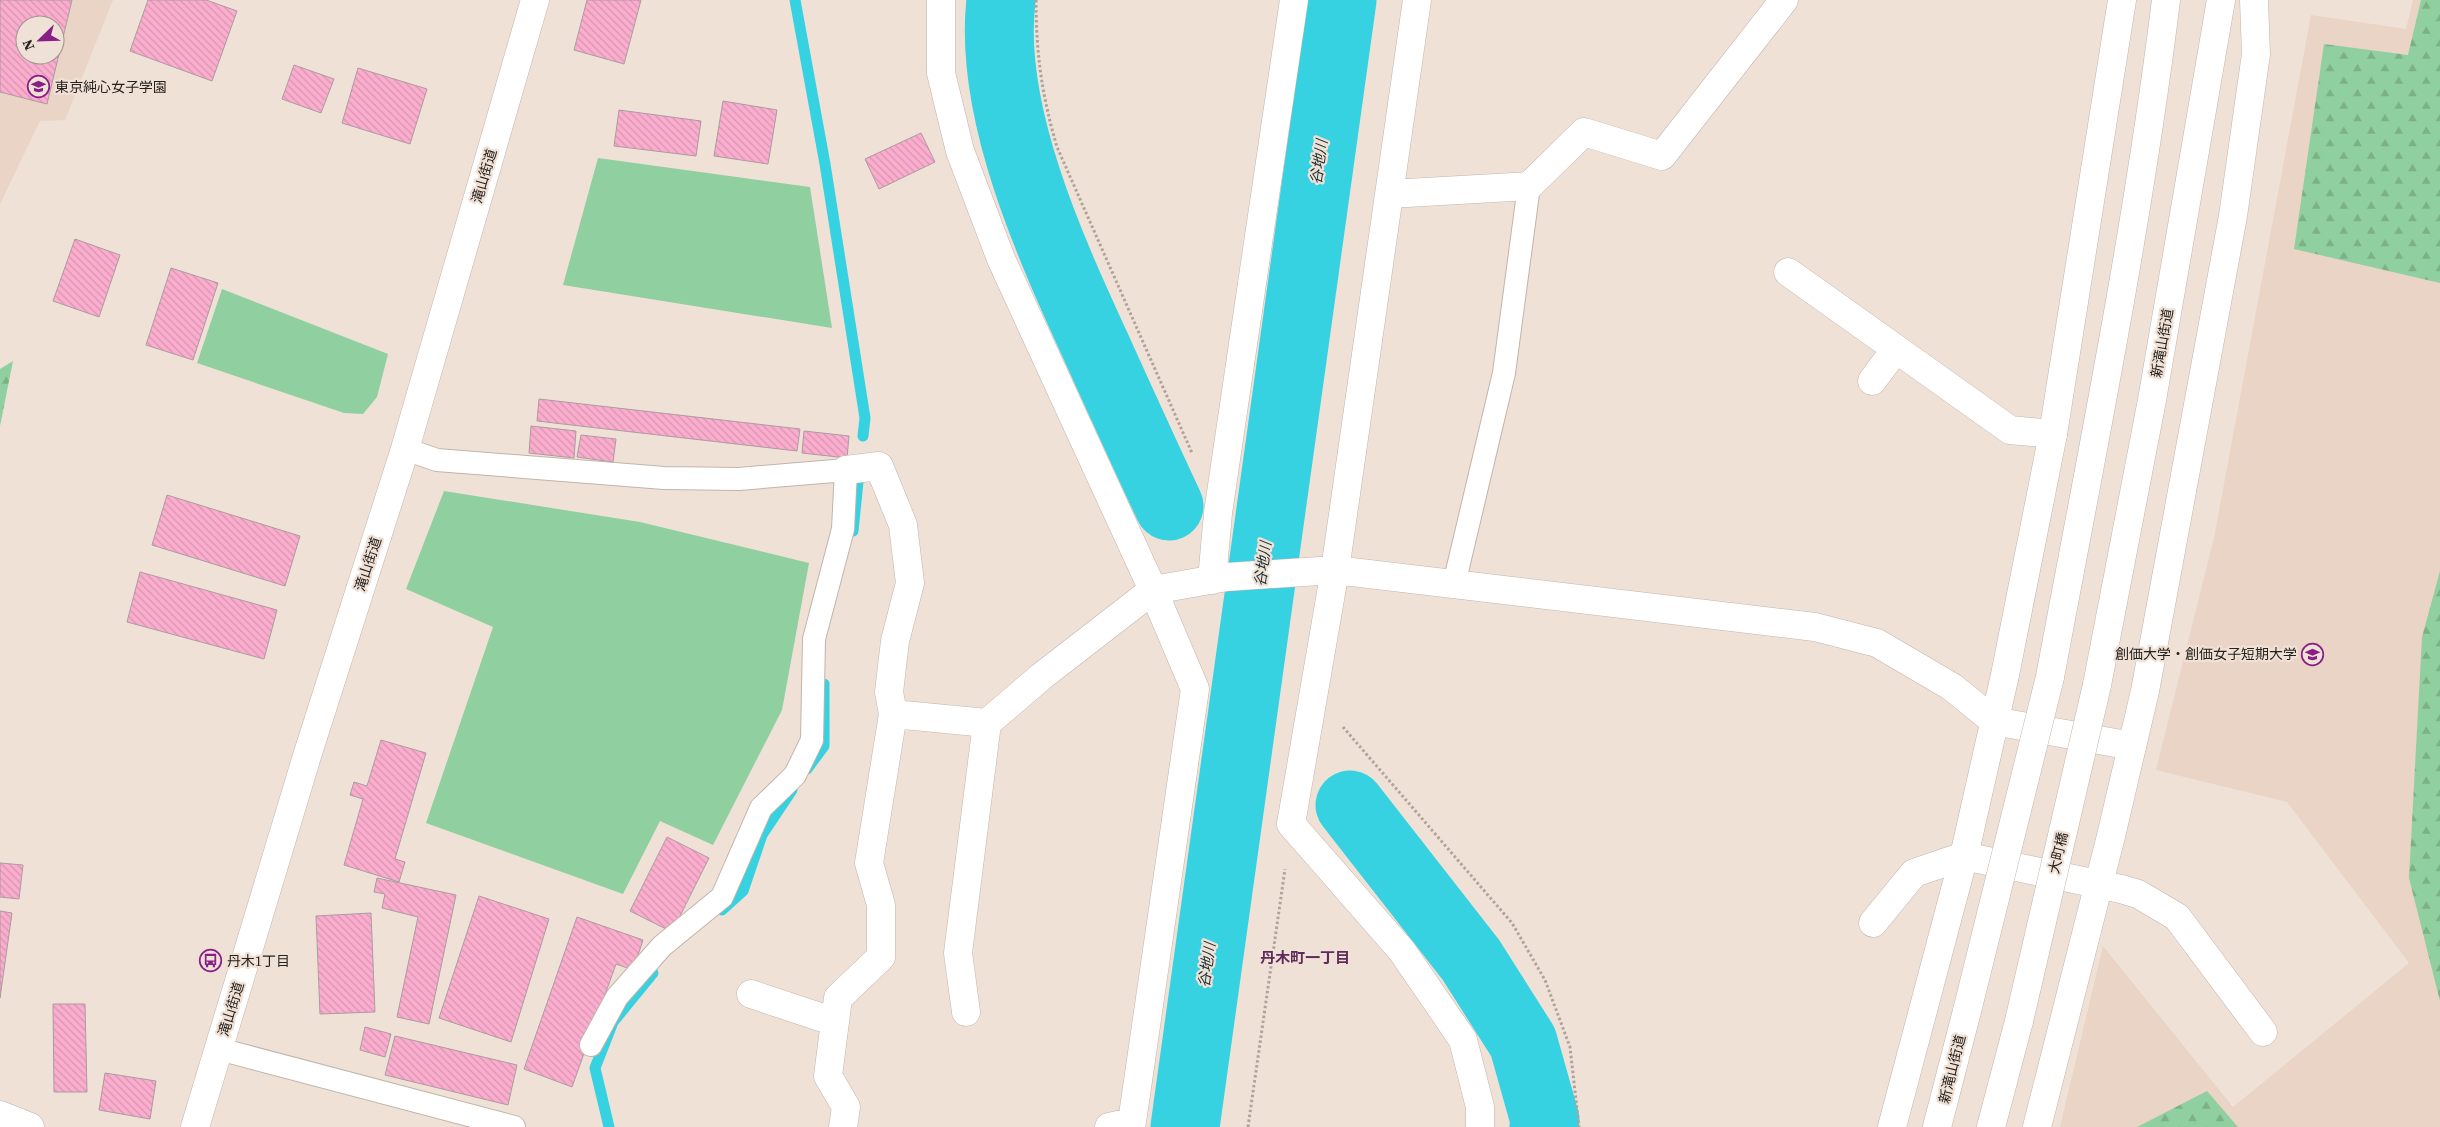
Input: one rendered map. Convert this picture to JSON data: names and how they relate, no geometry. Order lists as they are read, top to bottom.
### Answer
{
  "streets": {
    "main road": ["滝山街道", "新滝山街道", "大町橋"]
  },
  "crossings": [
    ["新滝山街道", "大町橋"]
  ],
  "districts": ["丹木町一丁目"],
  "water": ["谷地川"],
  "places": {
    "school or university": ["東京純心女子学園", "創価大学・創価女子短期大学"],
    "bus stop": ["丹木1丁目"]
  },
  "north": "bottom left"
}
